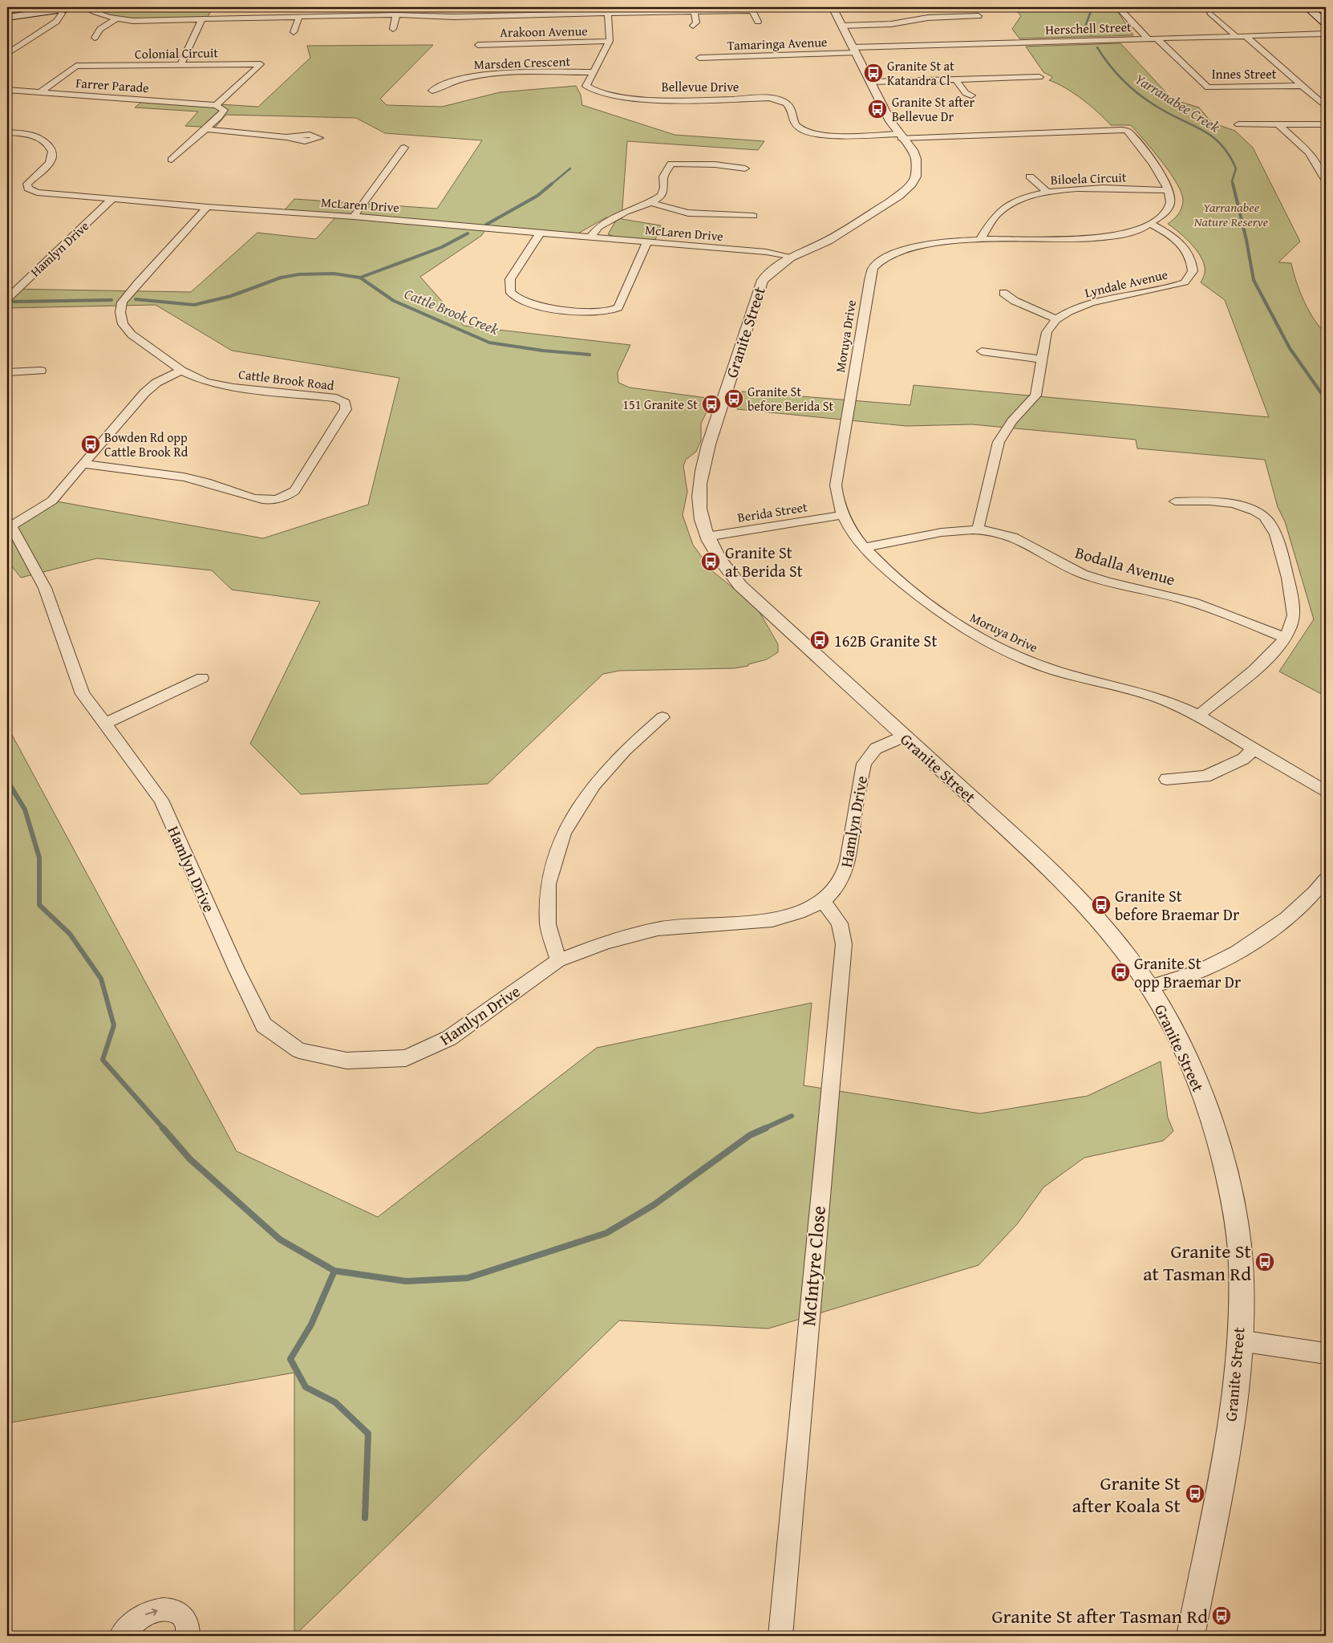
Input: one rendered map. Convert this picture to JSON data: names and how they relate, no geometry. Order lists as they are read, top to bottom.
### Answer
{
  "streets": {
    "street": [
      "Herschell Street",
      "Arakoon Avenue",
      "Tamaringa Avenue",
      "Colonial Circuit",
      "Marsden Crescent",
      "Innes Street",
      "Farrer Parade",
      "Bellevue Drive",
      "Biloela Circuit",
      "McLaren Drive",
      "Hamlyn Drive",
      "Lyndale Avenue",
      "Granite Street",
      "Moruya Drive",
      "Cattle Brook Road",
      "Berida Street",
      "Bodalla Avenue",
      "McIntyre Close"
    ]
  },
  "crossings": [
    ["Herschell Street", "Tamaringa Avenue"],
    ["Herschell Street", "Innes Street"],
    ["Herschell Street", "Granite Street"],
    ["Arakoon Avenue", "Bellevue Drive"],
    ["Tamaringa Avenue", "Granite Street"],
    ["Colonial Circuit", "Farrer Parade"],
    ["Marsden Crescent", "Bellevue Drive"],
    ["Bellevue Drive", "Granite Street"],
    ["Bellevue Drive", "Moruya Drive"],
    ["Biloela Circuit", "Moruya Drive"],
    ["McLaren Drive", "Hamlyn Drive"],
    ["McLaren Drive", "Granite Street"],
    ["McLaren Drive", "Cattle Brook Road"],
    ["Hamlyn Drive", "Granite Street"],
    ["Hamlyn Drive", "McIntyre Close"],
    ["Lyndale Avenue", "Moruya Drive"],
    ["Lyndale Avenue", "Bodalla Avenue"],
    ["Granite Street", "Moruya Drive"],
    ["Granite Street", "Berida Street"],
    ["Moruya Drive", "Berida Street"],
    ["Moruya Drive", "Bodalla Avenue"]
  ],
  "water": ["Yarranabee Creek", "Cattle Brook Creek"],
  "parks": ["Yarranabee Nature Reserve"],
  "places": {
    "bus stop": [
      "Granite St at Katandra Cl",
      "Granite St after Bellevue Dr",
      "Granite St before Berida St",
      "151 Granite St",
      "Bowden Rd opp Cattle Brook Rd",
      "Granite St at Berida St",
      "162B Granite St",
      "Granite St before Braemar Dr",
      "Granite St opp Braemar Dr",
      "Granite St at Tasman Rd",
      "Granite St after Koala St",
      "Granite St after Tasman Rd"
    ]
  }
}
